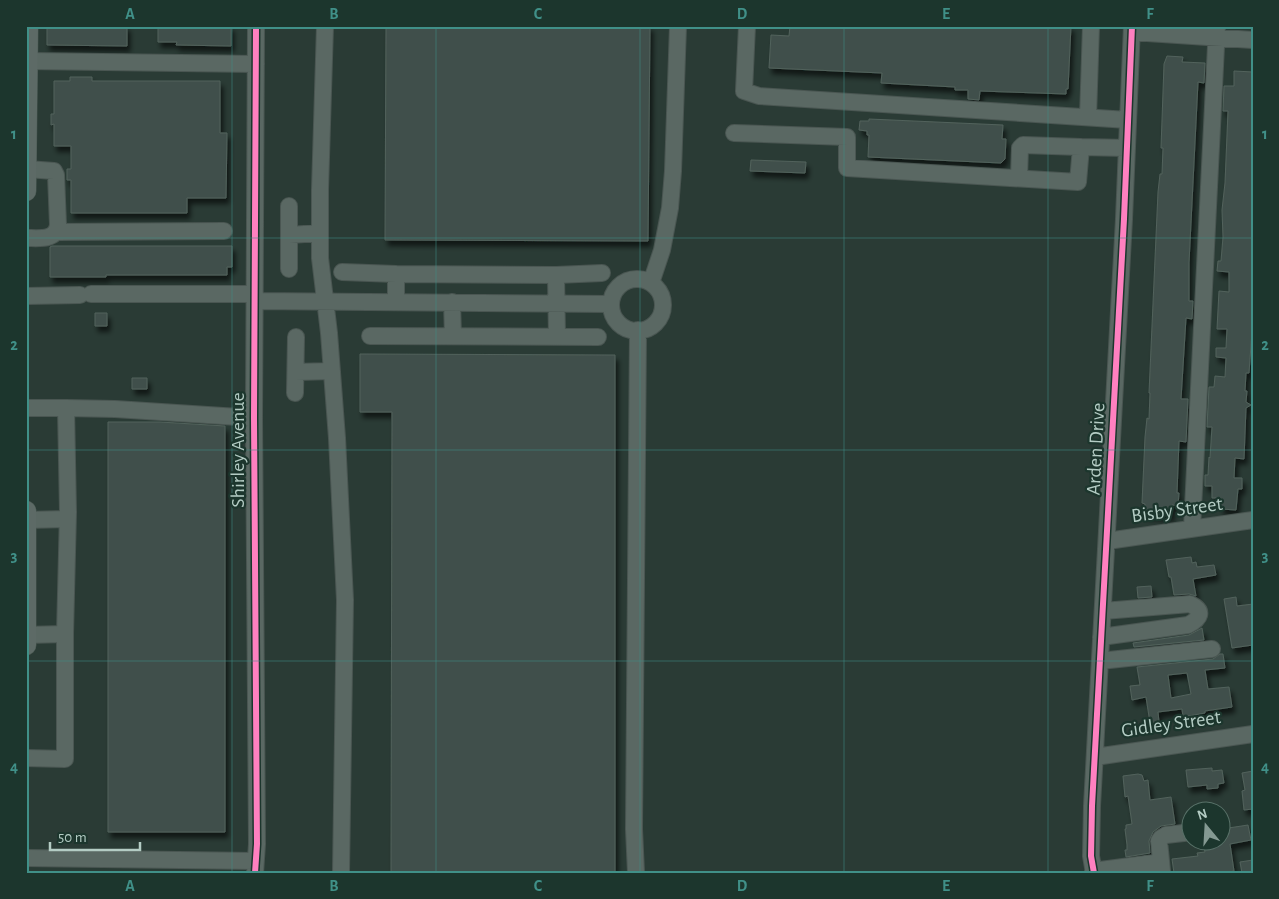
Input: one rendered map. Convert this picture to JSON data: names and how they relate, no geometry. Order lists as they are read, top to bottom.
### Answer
{
  "streets": {
    "street": [
      "Arden Drive",
      "Shirley Avenue",
      "Bisby Street",
      "Gidley Street"
    ]
  },
  "crossings": [
    ["Arden Drive", "Bisby Street"],
    ["Arden Drive", "Gidley Street"]
  ],
  "scale_bar": "50 m",
  "north": "top",
  "grid": {
    "columns": [
      "A",
      "B",
      "C",
      "D",
      "E",
      "F"
    ],
    "rows": [
      "1",
      "2",
      "3",
      "4"
    ]
  }
}
